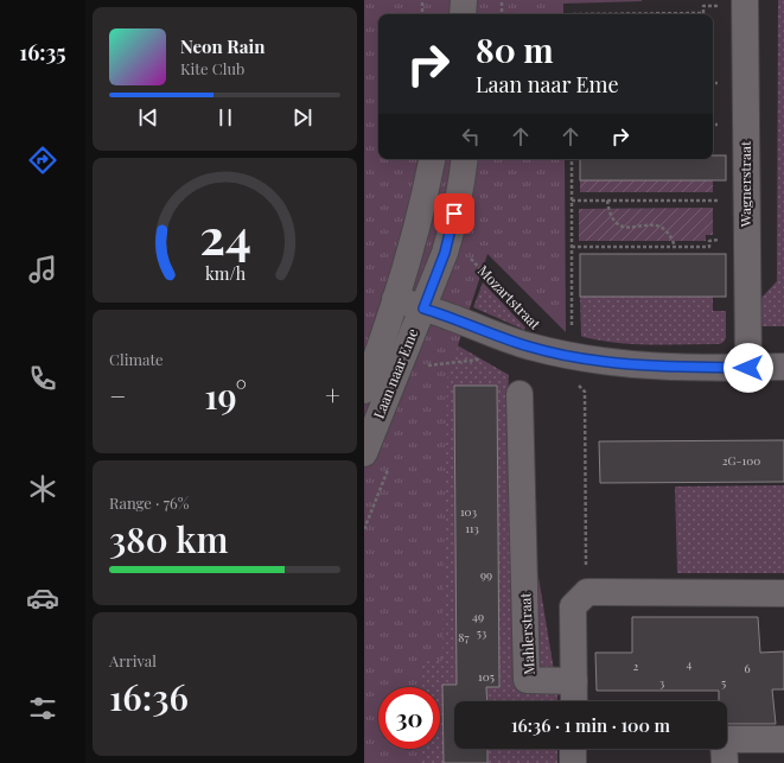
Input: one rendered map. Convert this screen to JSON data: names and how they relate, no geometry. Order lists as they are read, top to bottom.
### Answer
{
  "streets": {
    "street": [
      "Wagnerstraat",
      "Mozartstraat",
      "Laan naar Eme",
      "Mahlerstraat"
    ]
  },
  "crossings": [
    ["Wagnerstraat", "Mozartstraat"],
    ["Mozartstraat", "Laan naar Eme"]
  ],
  "house_numbers": [
    "2G-100",
    "103",
    "113",
    "99",
    "49",
    "53",
    "87",
    "4",
    "2",
    "6",
    "105",
    "3",
    "5"
  ],
  "page": {
    "tabs": "16:35",
    "turn": ["80 m", "Laan naar Eme"],
    "song": ["Neon Rain", "Kite Club"],
    "tile": [
      "Climate",
      ["Range · 76%", "380 km"],
      ["Arrival", "16:36"]
    ],
    "heat": ["−", "19°", "+"],
    "limit": "30",
    "trip": "16:36 · 1 min · 100 m",
    "gauge": ["24", "km/h"]
  }
}
